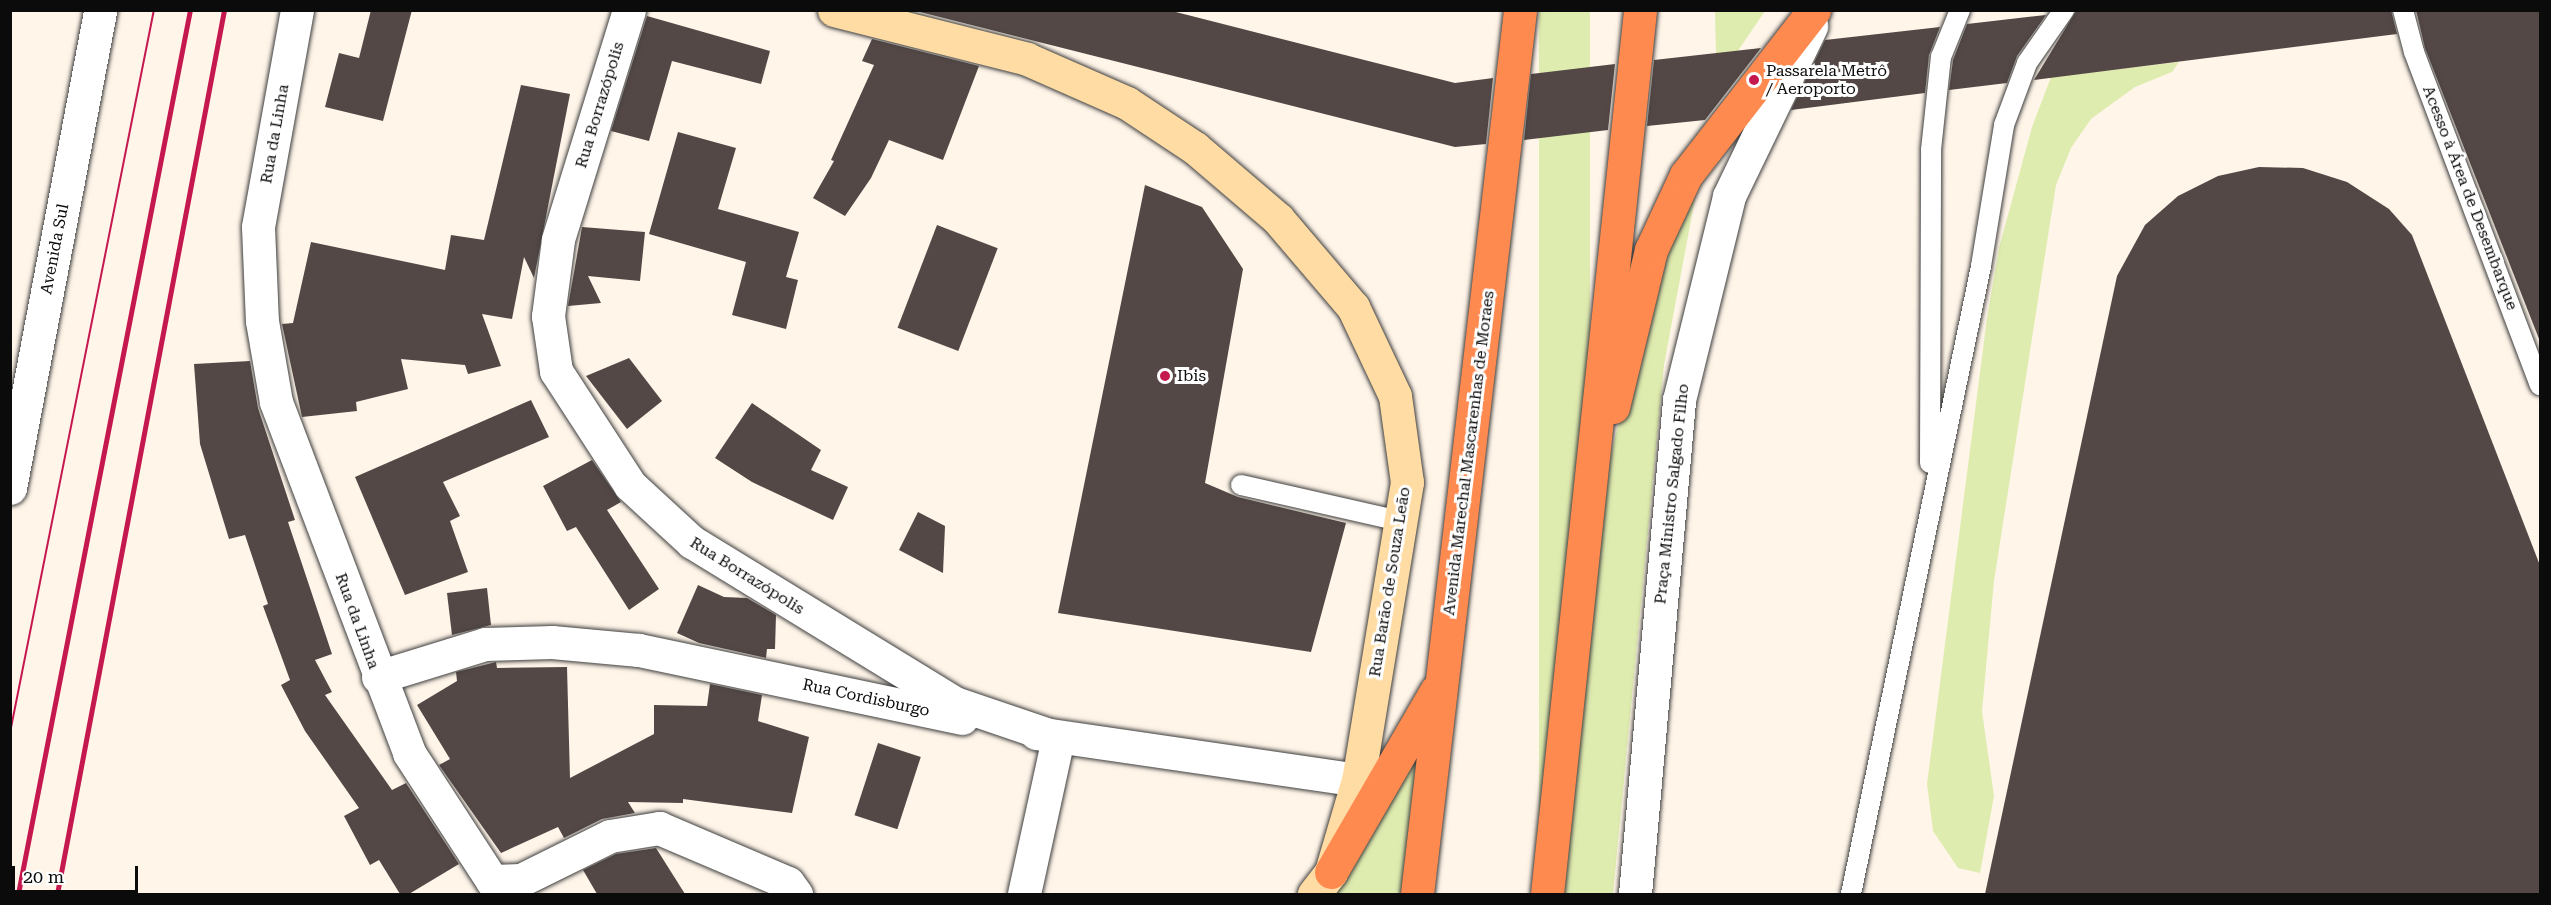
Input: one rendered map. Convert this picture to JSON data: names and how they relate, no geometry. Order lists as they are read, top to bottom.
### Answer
{
  "streets": {
    "highway": ["Avenida Marechal Mascarenhas de Moraes"],
    "main road": ["Rua Barão de Souza Leão"],
    "street": [
      "Rua Borrazópolis",
      "Rua da Linha",
      "Avenida Sul",
      "Praça Ministro Salgado Filho",
      "Rua Cordisburgo"
    ],
    "lane": ["Acesso à Área de Desembarque"]
  },
  "crossings": [
    ["Rua Borrazópolis", "Rua Cordisburgo"],
    ["Rua da Linha", "Rua Cordisburgo"],
    ["Rua Barão de Souza Leão", "Rua Cordisburgo"]
  ],
  "places": ["Passarela Metrô / Aeroporto", "Ibis"],
  "scale_bar": "20 m"
}
